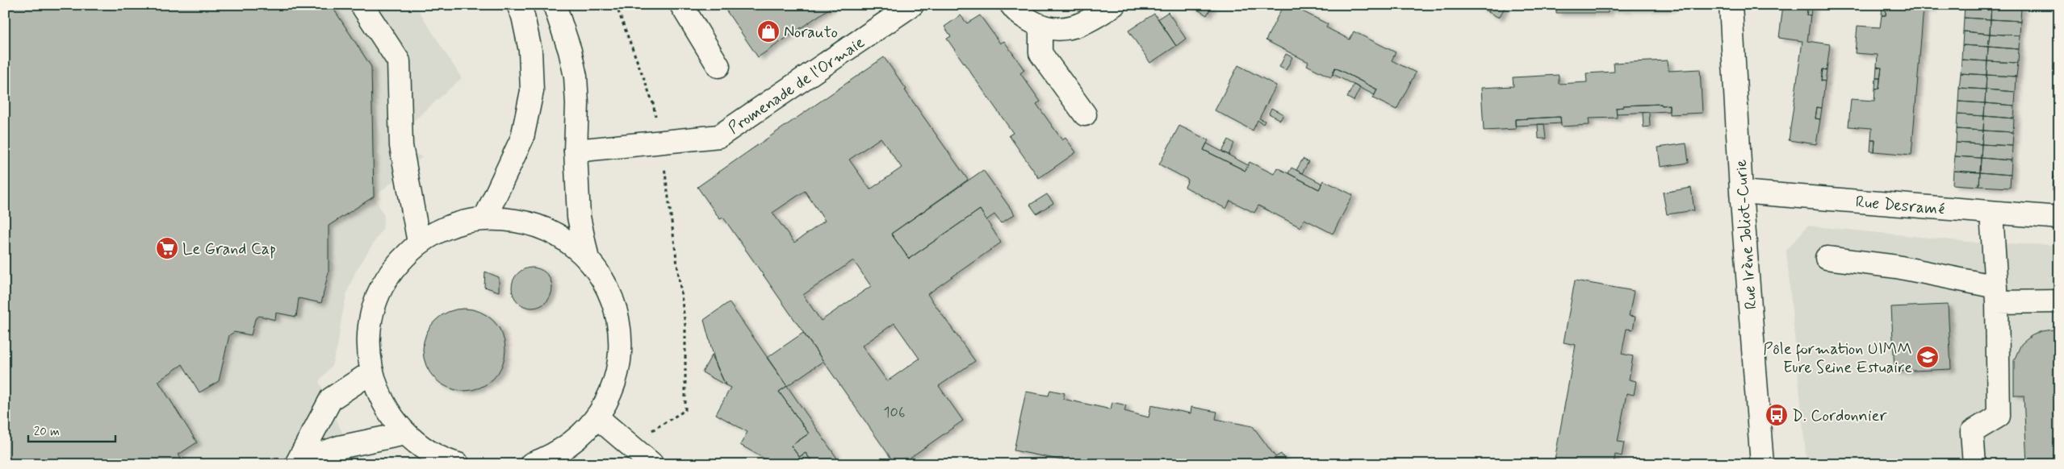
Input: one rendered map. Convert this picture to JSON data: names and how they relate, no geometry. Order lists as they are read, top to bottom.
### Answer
{
  "streets": {
    "street": ["Promenade de l'Ormaie", "Rue Desramé", "Rue Irène Joliot-Curie"]
  },
  "crossings": [
    ["Rue Desramé", "Rue Irène Joliot-Curie"]
  ],
  "places": {
    "shop": ["Norauto"],
    "supermarket": ["Le Grand Cap"],
    "school or university": ["Pôle formation UIMM Eure Seine Estuaire"],
    "bus stop": ["D. Cordonnier"]
  },
  "house_numbers": ["106"],
  "scale_bar": "20 m"
}
